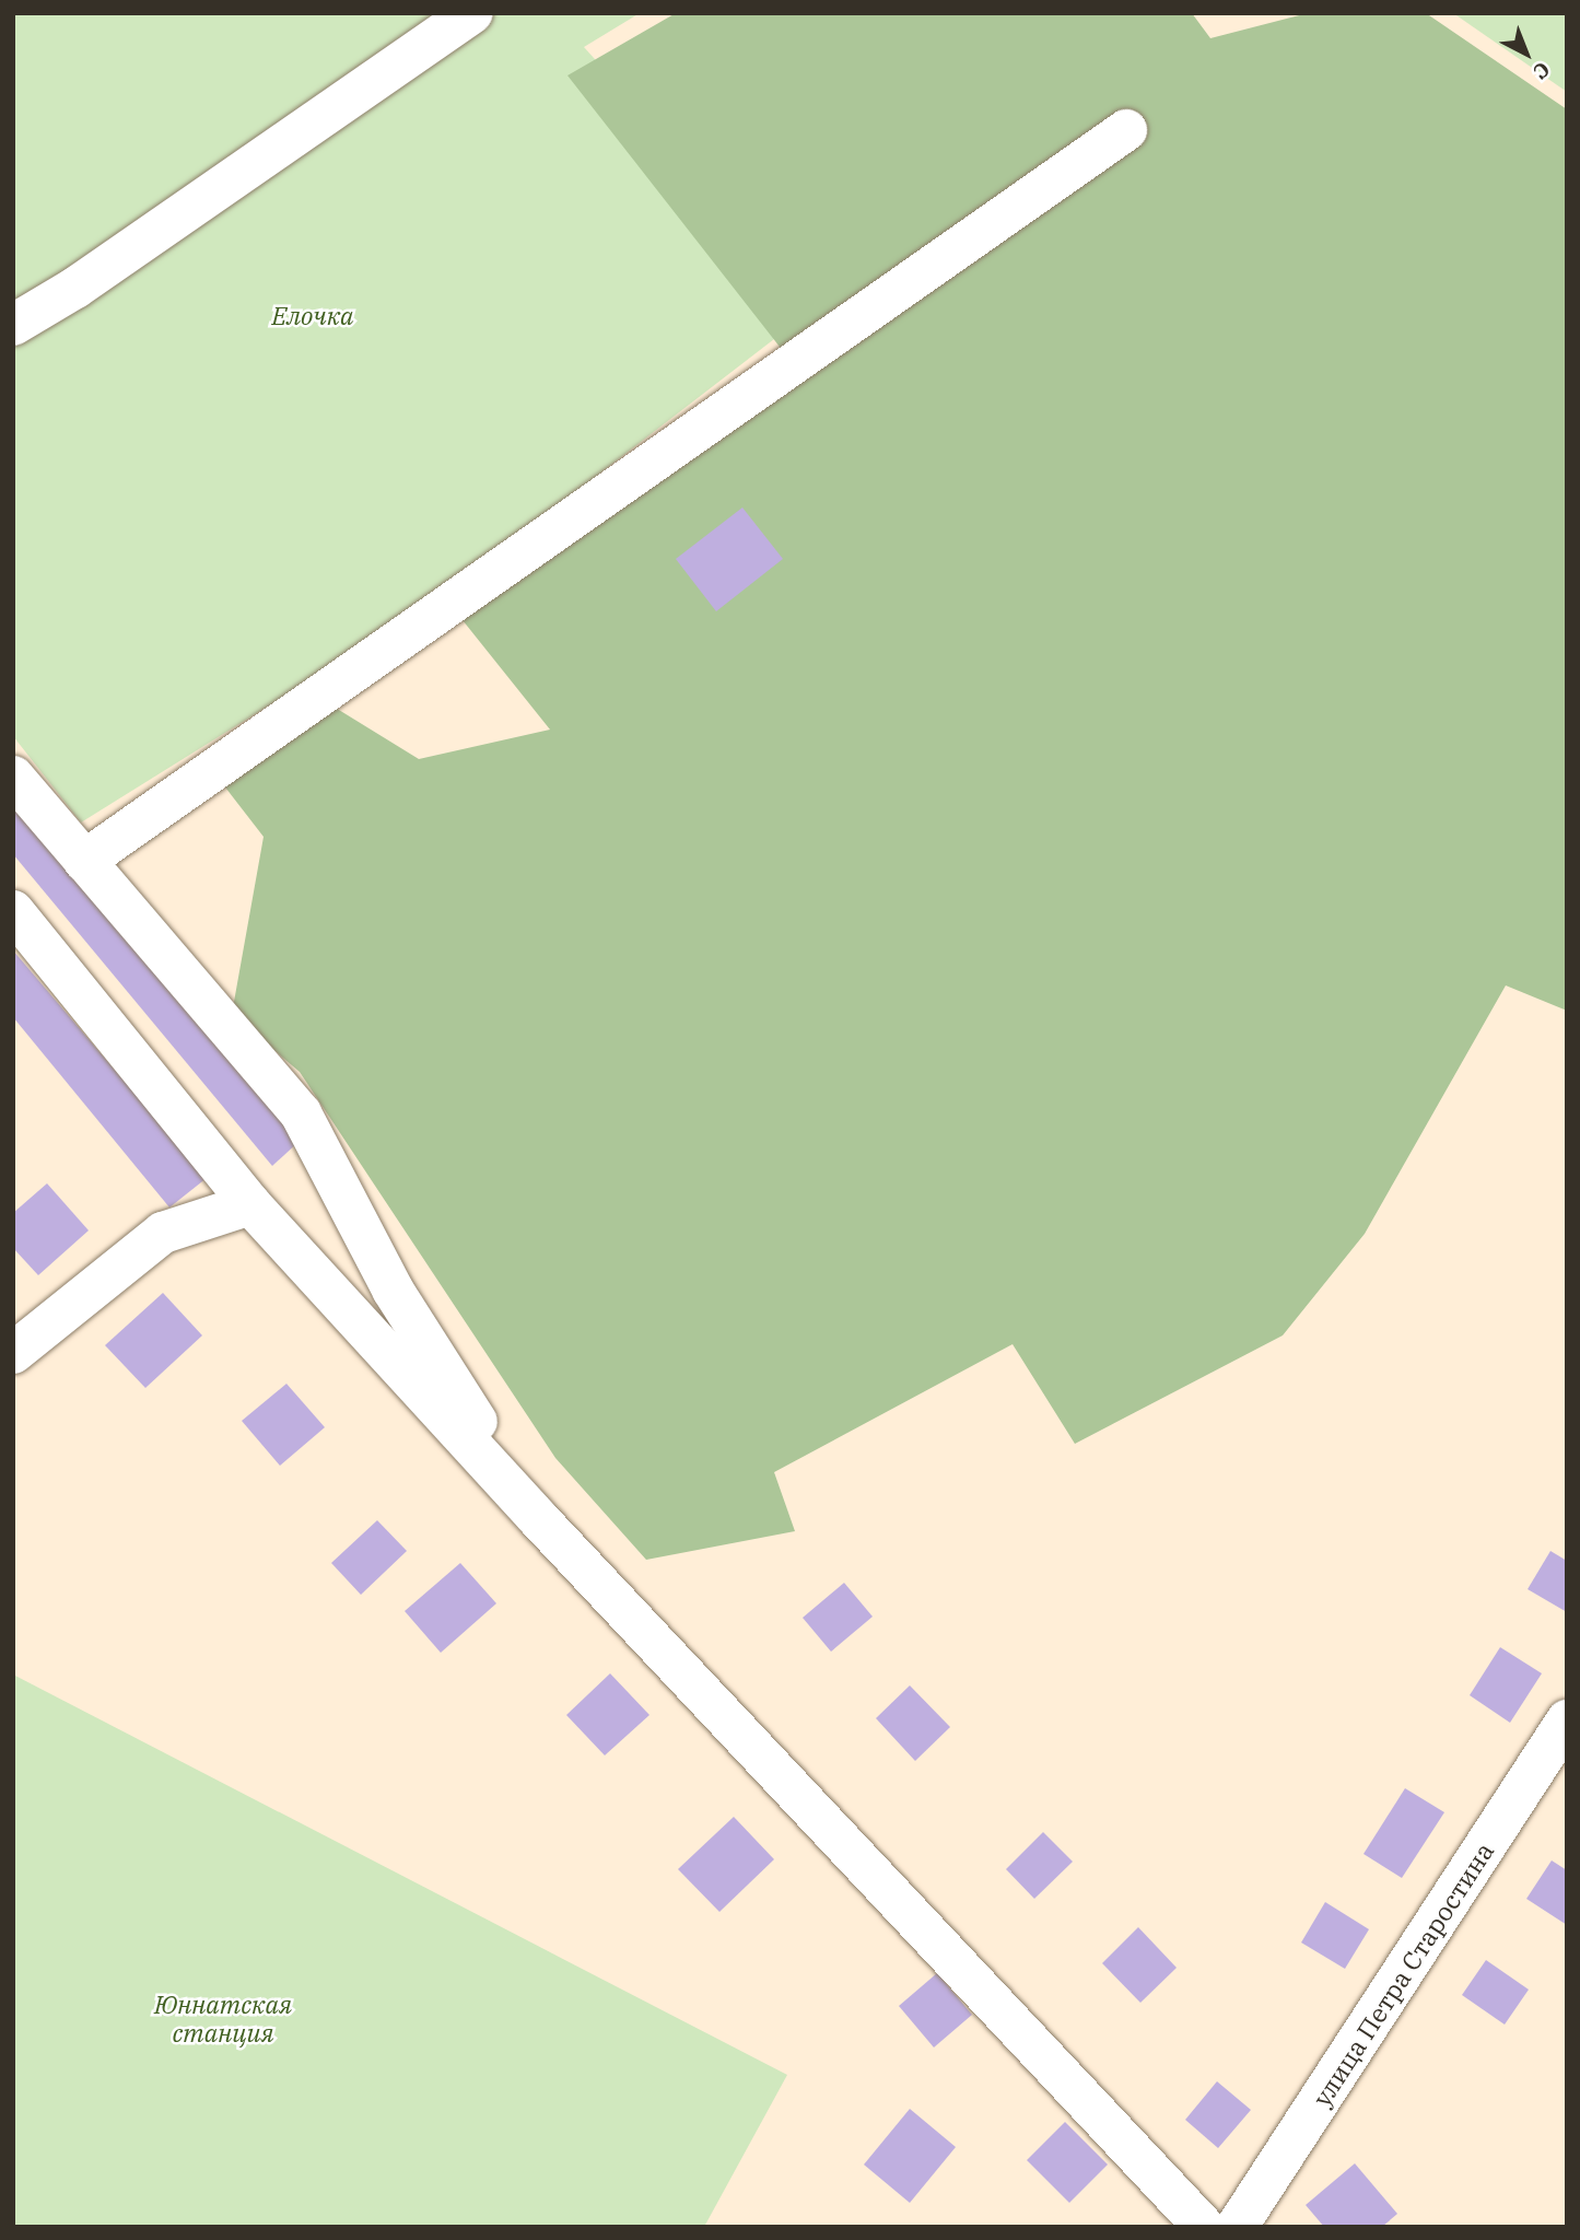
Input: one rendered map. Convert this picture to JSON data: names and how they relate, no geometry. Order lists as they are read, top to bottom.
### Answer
{
  "streets": {
    "street": ["улица Петра Старостина"]
  },
  "parks": ["Елочка", "Юннатская станция"],
  "north": "bottom right"
}
